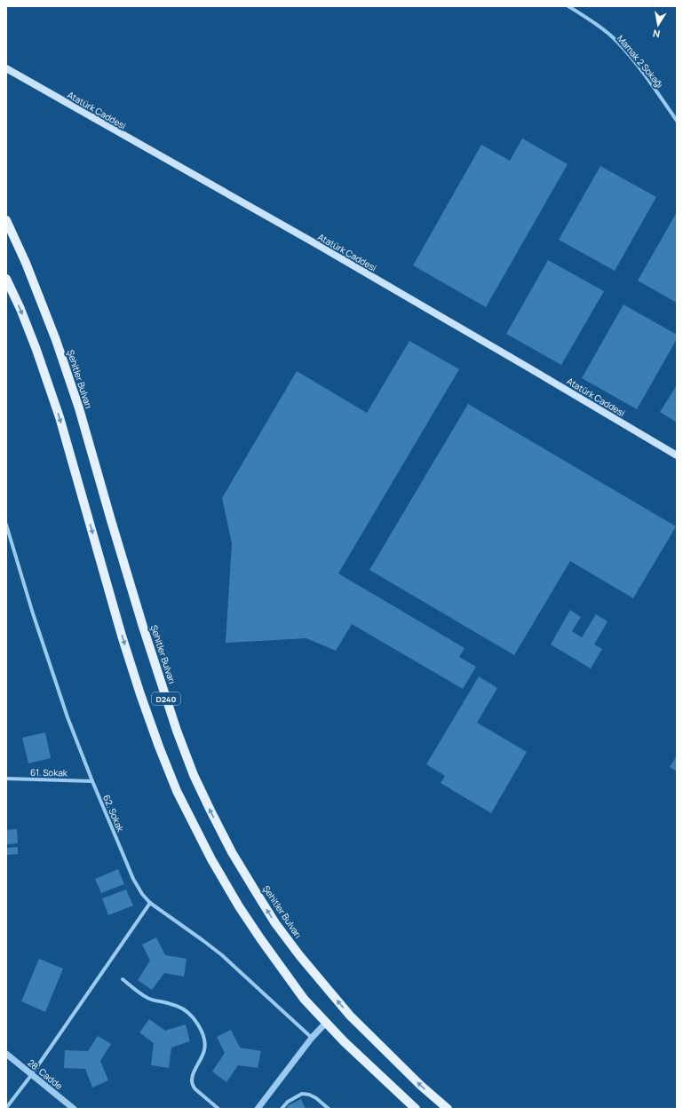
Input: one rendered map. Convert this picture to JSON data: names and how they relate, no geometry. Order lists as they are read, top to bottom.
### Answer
{
  "streets": {
    "main road": ["Atatürk Caddesi", "Şehitler Bulvarı", "D240"],
    "street": [
      "Mamak 2 Sokağı",
      "61. Sokak",
      "62. Sokak",
      "28. Cadde"
    ]
  },
  "crossings": [
    ["61. Sokak", "62. Sokak"]
  ],
  "north": "bottom"
}
